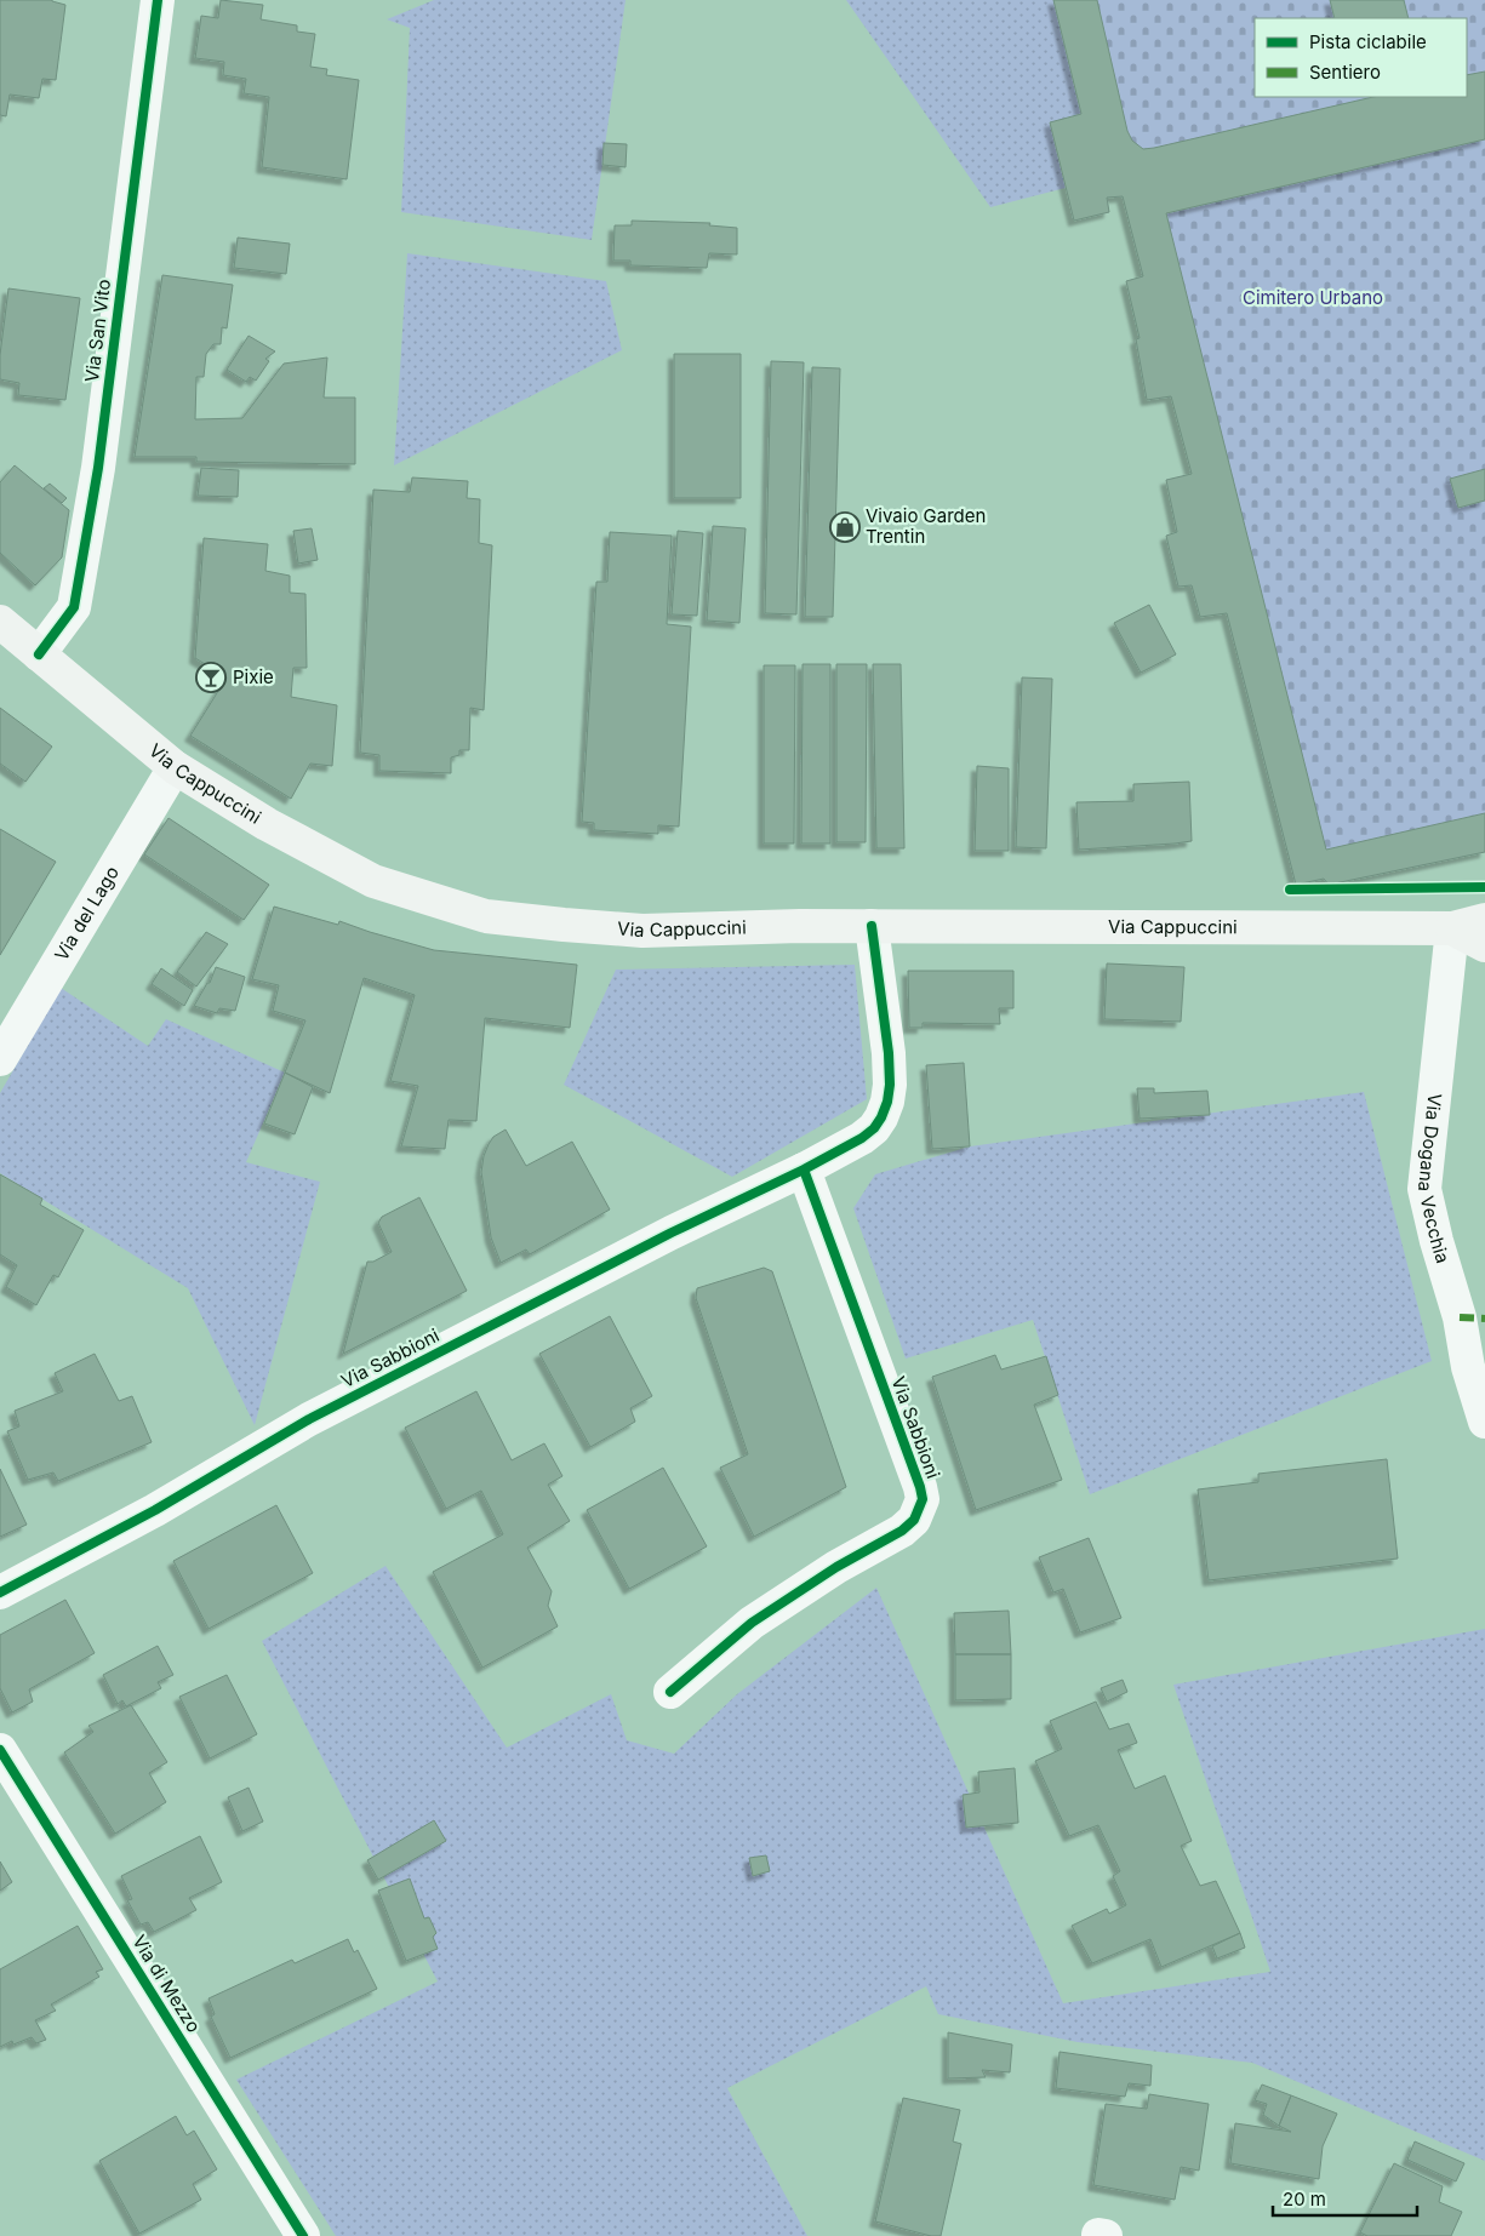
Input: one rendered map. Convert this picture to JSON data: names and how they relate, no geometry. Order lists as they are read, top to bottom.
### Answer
{
  "streets": {
    "main road": ["Via Cappuccini"],
    "street": [
      "Via San Vito",
      "Via del Lago",
      "Via Dogana Vecchia",
      "Via Sabbioni",
      "Via di Mezzo"
    ]
  },
  "crossings": [
    ["Via San Vito", "Via Cappuccini"],
    ["Via Cappuccini", "Via del Lago"],
    ["Via Cappuccini", "Via Dogana Vecchia"],
    ["Via Cappuccini", "Via Sabbioni"]
  ],
  "parks": ["Cimitero Urbano"],
  "places": {
    "shop": ["Vivaio Garden Trentin"],
    "bar": ["Pixie"]
  },
  "legend": ["Pista ciclabile", "Sentiero"],
  "scale_bar": "20 m"
}
